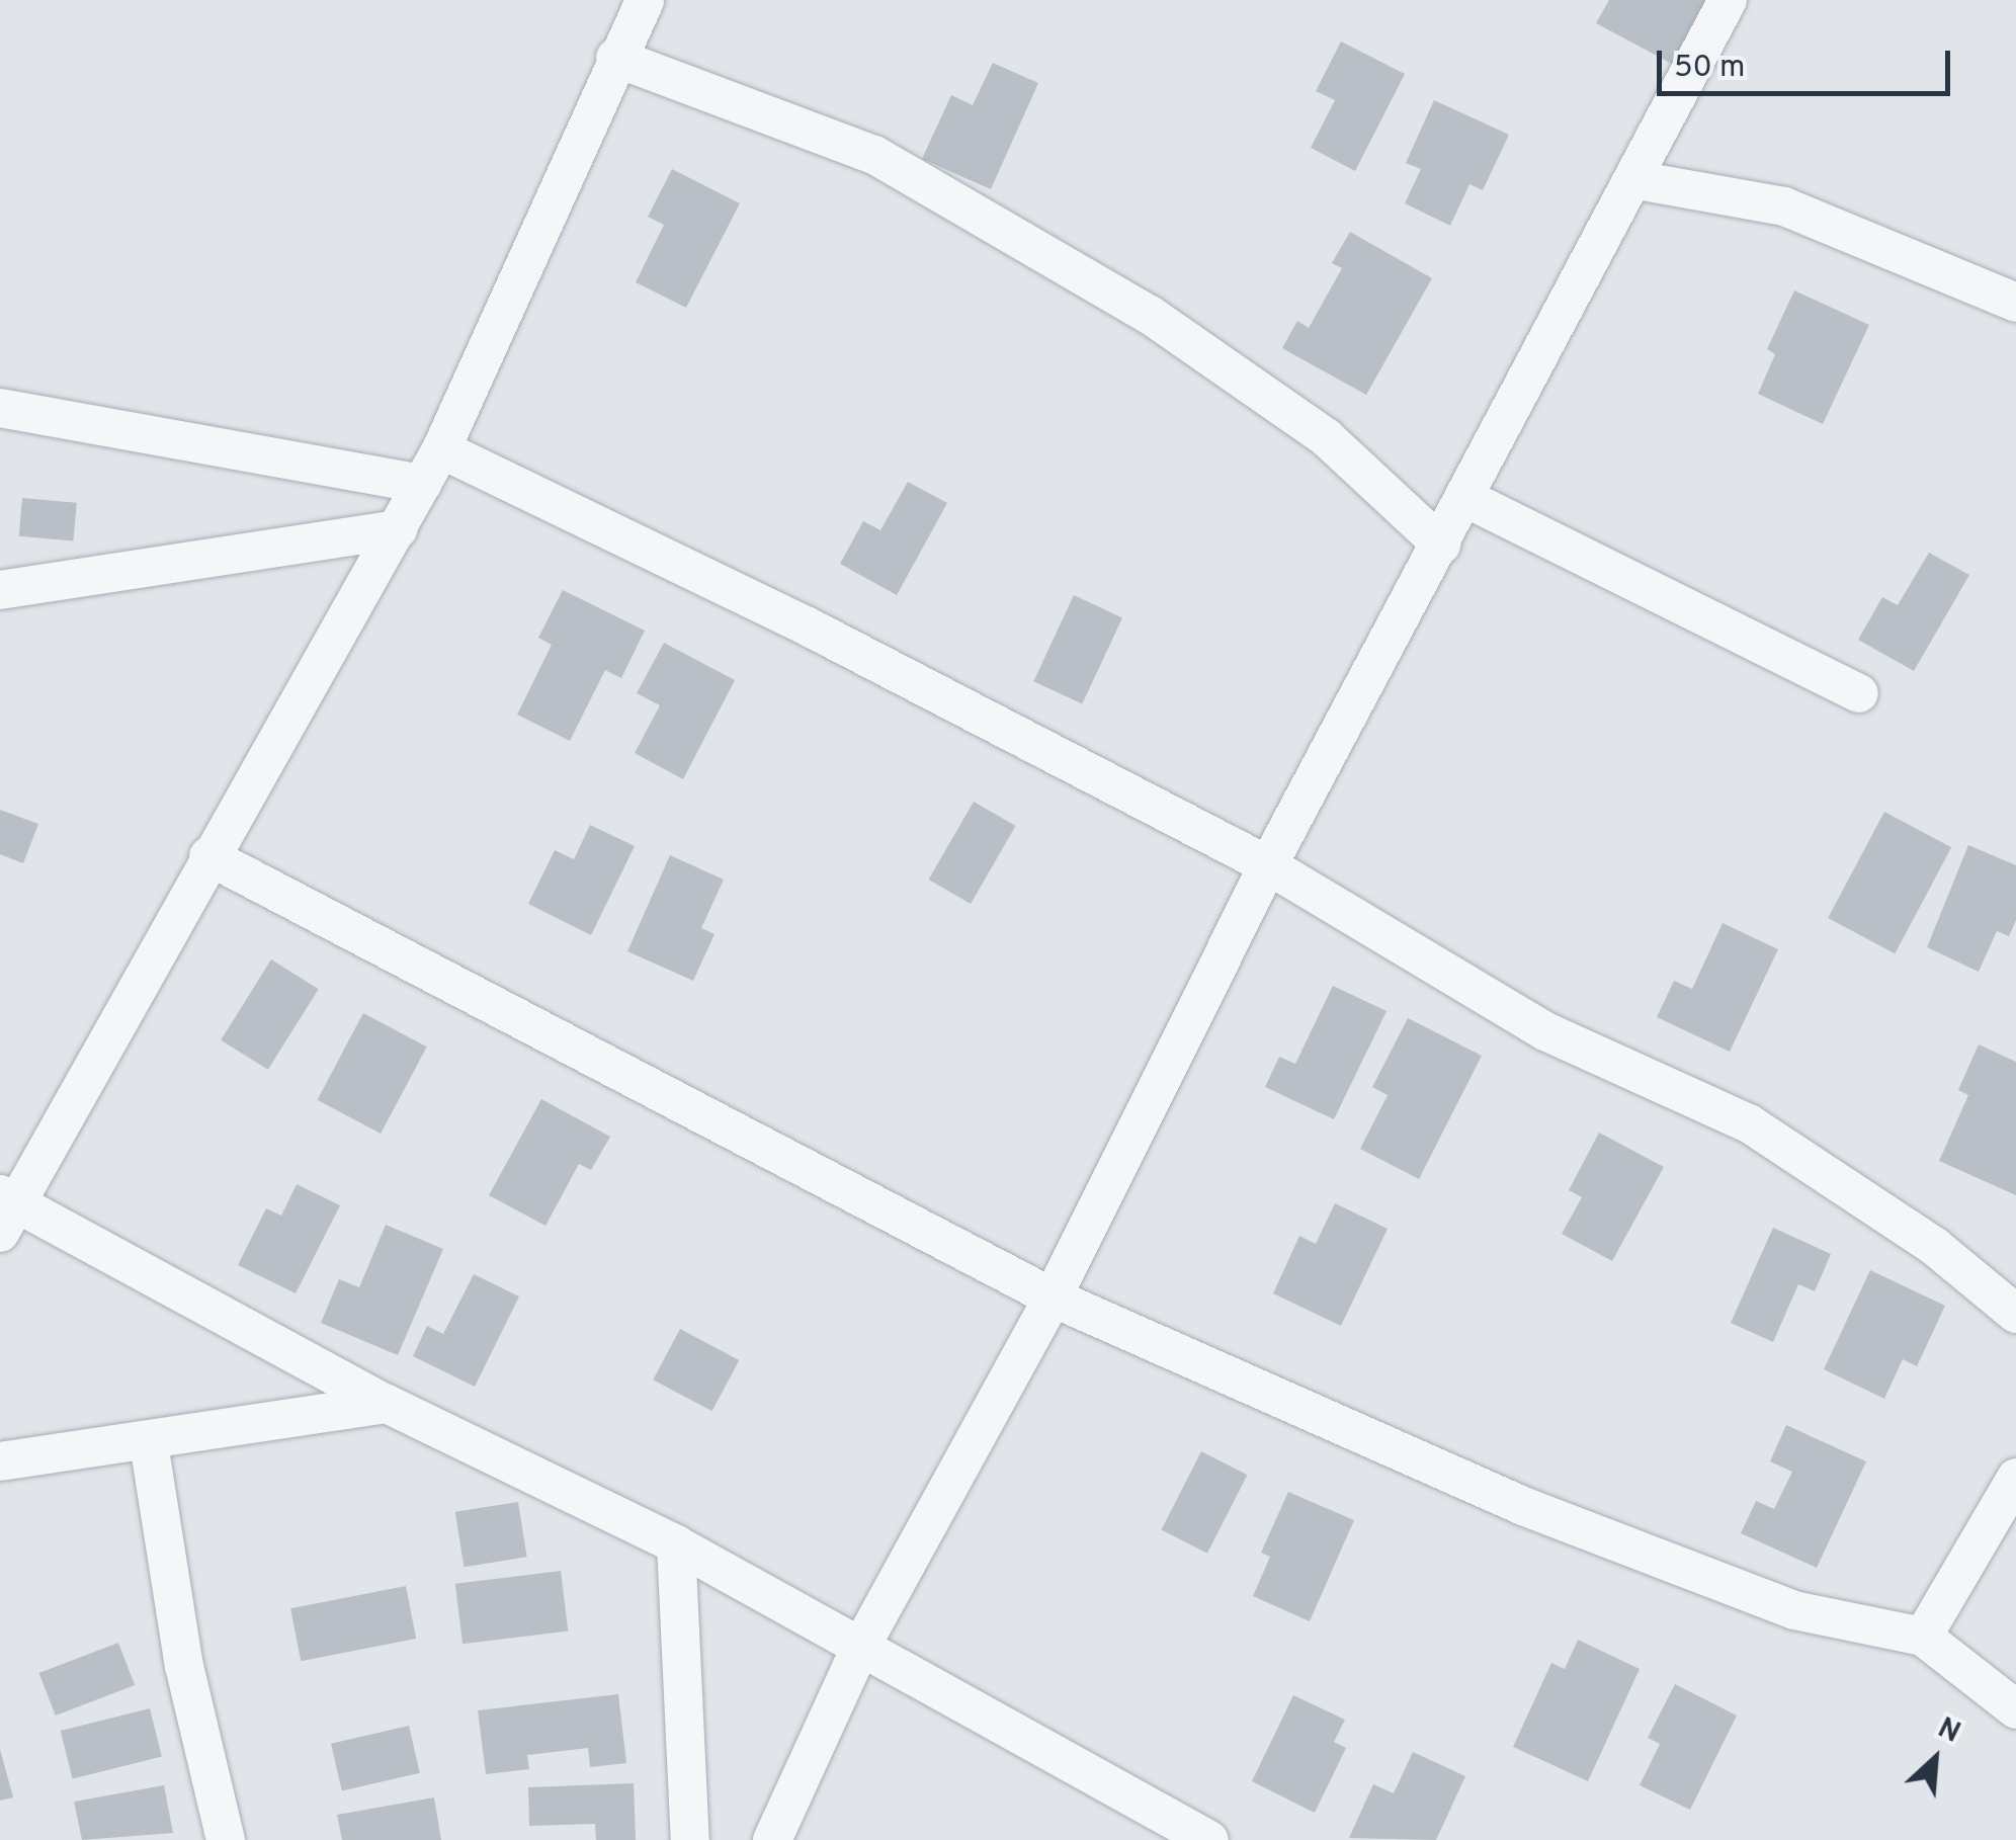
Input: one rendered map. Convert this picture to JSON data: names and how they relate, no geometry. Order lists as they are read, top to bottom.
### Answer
{
  "scale_bar": "50 m",
  "north": "top right"
}
